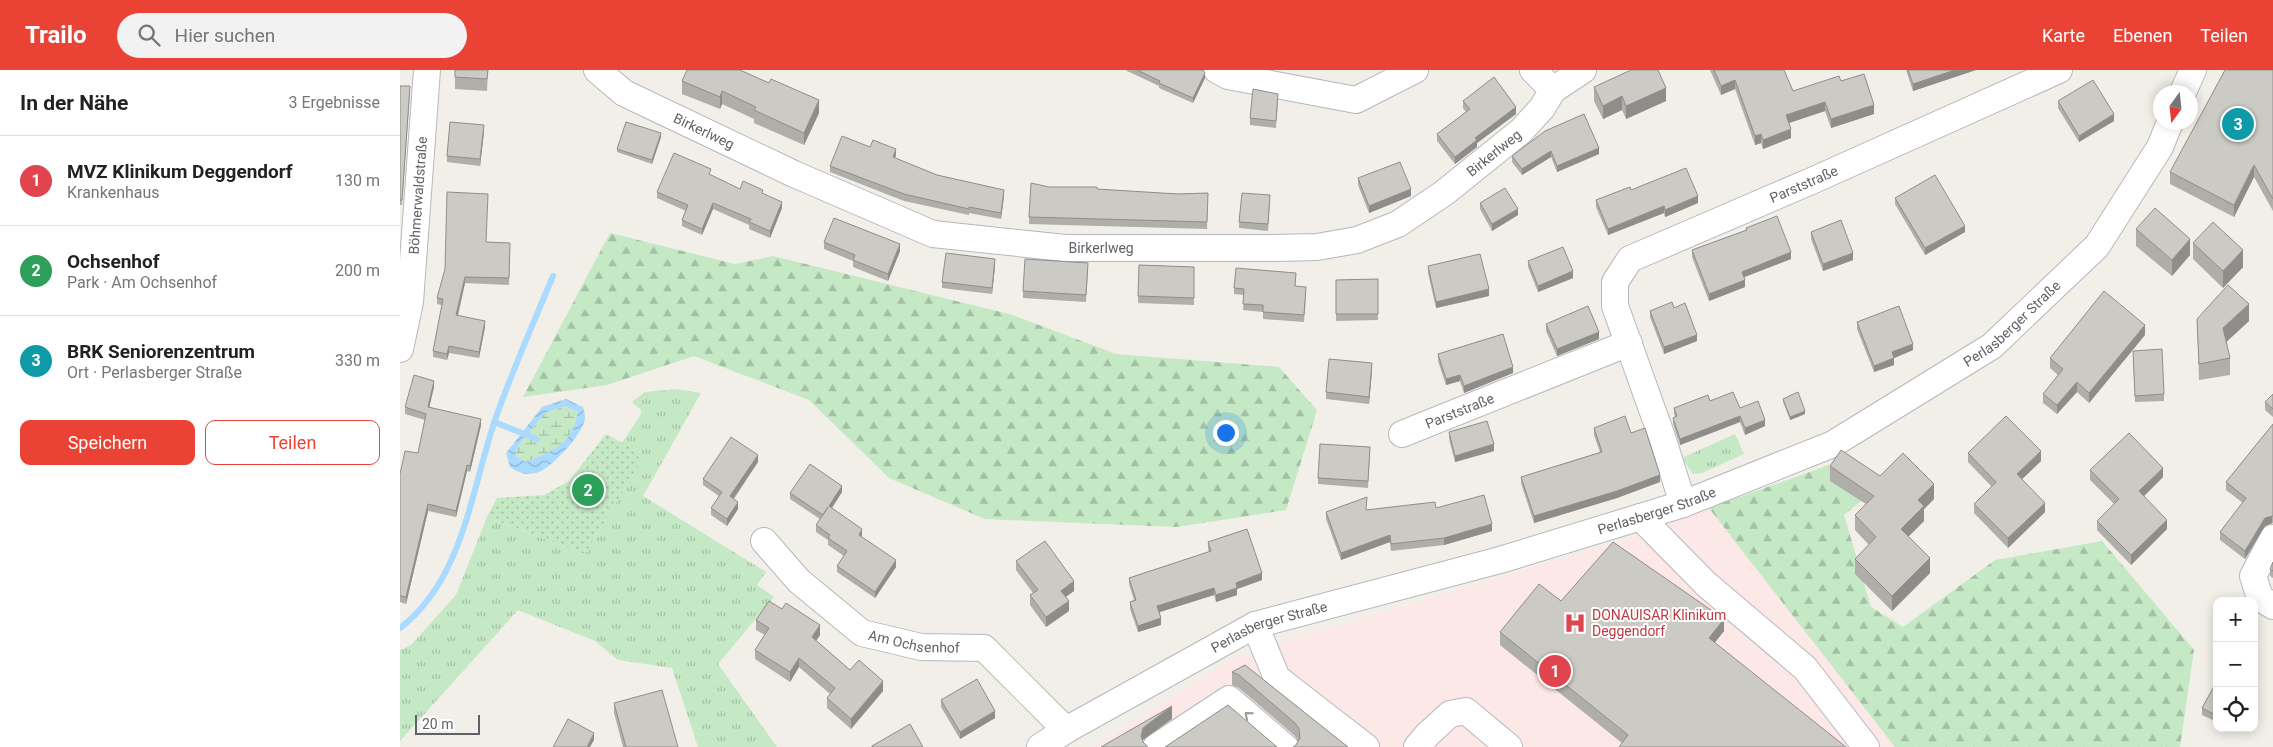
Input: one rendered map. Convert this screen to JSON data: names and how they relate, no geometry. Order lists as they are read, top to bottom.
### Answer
{
  "streets": {
    "street": [
      "Birkerlweg",
      "Parststraße",
      "Böhmerwaldstraße",
      "Perlasberger Straße",
      "Am Ochsenhof"
    ]
  },
  "crossings": [
    ["Parststraße", "Perlasberger Straße"],
    ["Perlasberger Straße", "Am Ochsenhof"]
  ],
  "places": {
    "hospital": ["DONAUISAR Klinikum Deggendorf"]
  },
  "scale_bar": "20 m",
  "north": "bottom",
  "page": {
    "header": "Trailo",
    "search": "Hier suchen",
    "nav": ["Karte", "Ebenen", "Teilen"],
    "heading": ["In der Nähe", "3 Ergebnisse"],
    "pins": ["3", "2", "1"],
    "list": [
      {
        "mark": "1",
        "name": "MVZ Klinikum Deggendorf",
        "note": "Krankenhaus",
        "value": "130 m"
      },
      {
        "mark": "2",
        "name": "Ochsenhof",
        "note": "Park · Am Ochsenhof",
        "value": "200 m"
      },
      {
        "mark": "3",
        "name": "BRK Seniorenzentrum",
        "note": "Ort · Perlasberger Straße",
        "value": "330 m"
      }
    ],
    "buttons": ["Speichern", "Teilen"],
    "map_buttons": ["+", "−"],
    "scale": "20 m"
  }
}
